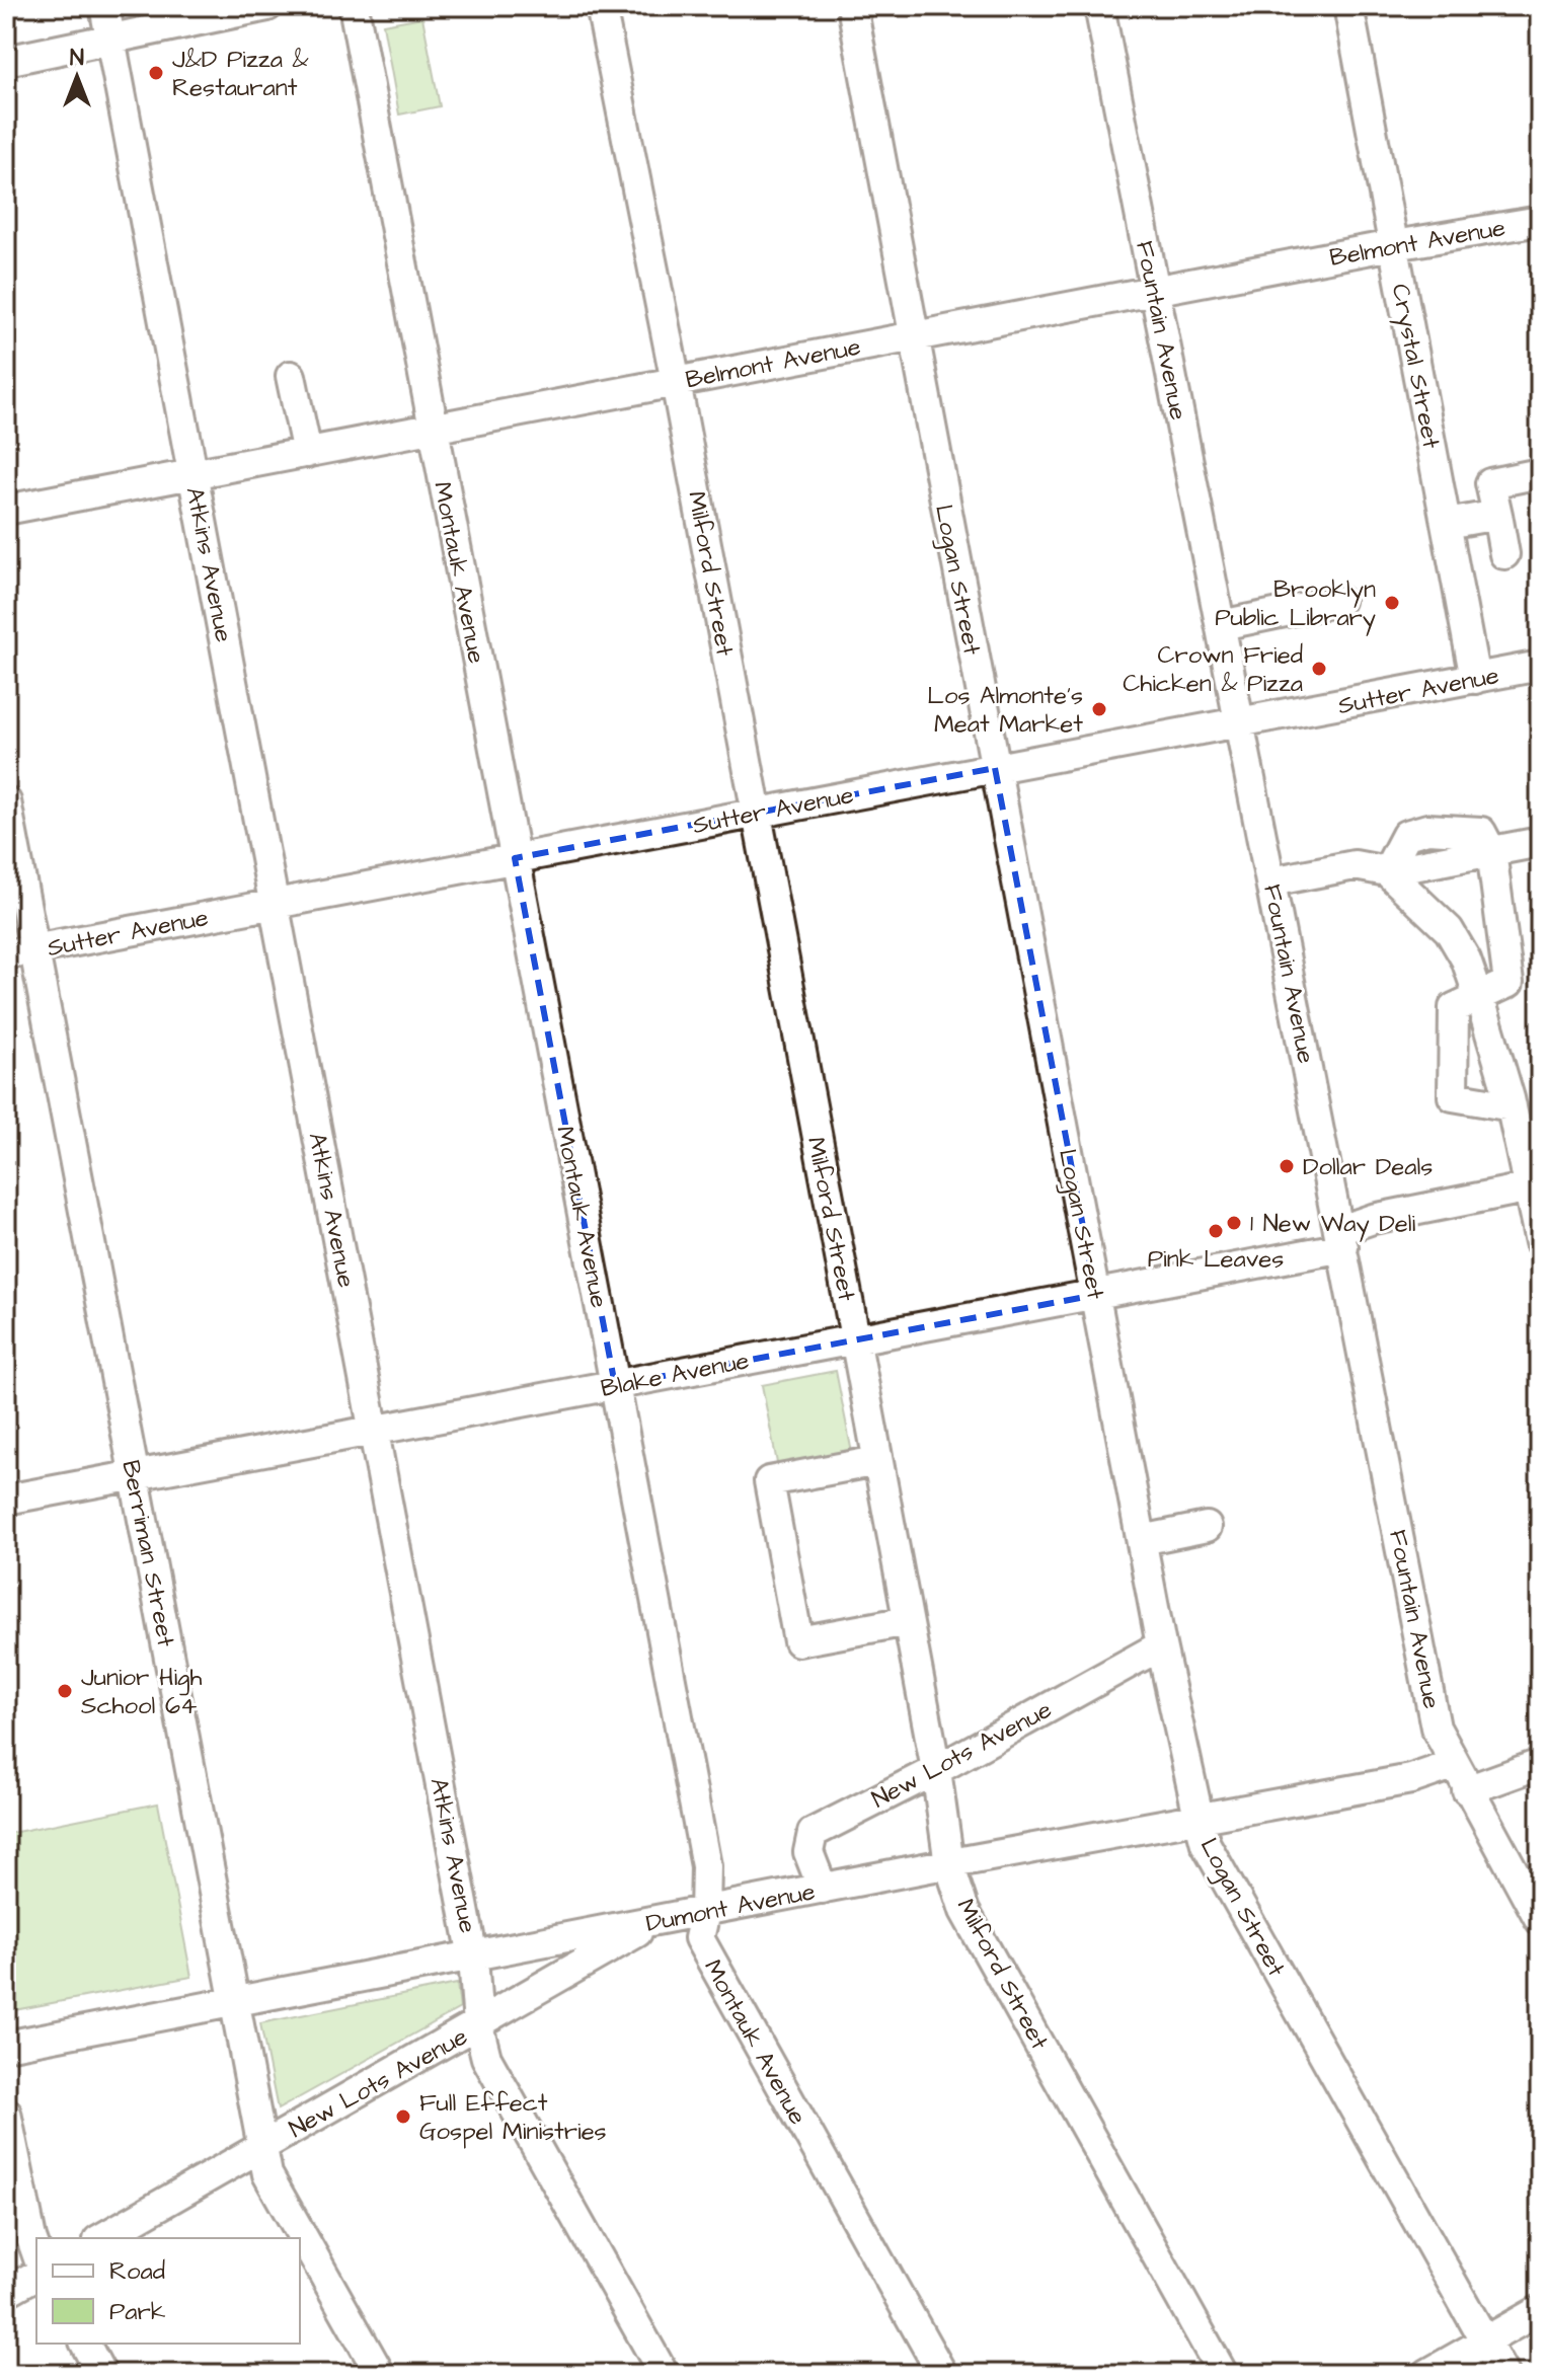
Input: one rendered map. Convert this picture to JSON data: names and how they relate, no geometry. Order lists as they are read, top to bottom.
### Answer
{
  "streets": {
    "street": [
      "Belmont Avenue",
      "Fountain Avenue",
      "Crystal Street",
      "Atkins Avenue",
      "Montauk Avenue",
      "Milford Street",
      "Logan Street",
      "Sutter Avenue",
      "Blake Avenue",
      "Berriman Street",
      "New Lots Avenue",
      "Dumont Avenue"
    ]
  },
  "crossings": [
    ["Belmont Avenue", "Fountain Avenue"],
    ["Belmont Avenue", "Crystal Street"],
    ["Belmont Avenue", "Atkins Avenue"],
    ["Belmont Avenue", "Montauk Avenue"],
    ["Belmont Avenue", "Milford Street"],
    ["Belmont Avenue", "Logan Street"],
    ["Fountain Avenue", "Sutter Avenue"],
    ["Fountain Avenue", "Blake Avenue"],
    ["Fountain Avenue", "Dumont Avenue"],
    ["Crystal Street", "Sutter Avenue"],
    ["Atkins Avenue", "Sutter Avenue"],
    ["Atkins Avenue", "Blake Avenue"],
    ["Atkins Avenue", "New Lots Avenue"],
    ["Atkins Avenue", "Dumont Avenue"],
    ["Montauk Avenue", "Sutter Avenue"],
    ["Montauk Avenue", "Blake Avenue"],
    ["Montauk Avenue", "Dumont Avenue"],
    ["Milford Street", "Sutter Avenue"],
    ["Milford Street", "Blake Avenue"],
    ["Milford Street", "New Lots Avenue"],
    ["Milford Street", "Dumont Avenue"],
    ["Logan Street", "Sutter Avenue"],
    ["Logan Street", "Blake Avenue"],
    ["Logan Street", "New Lots Avenue"],
    ["Logan Street", "Dumont Avenue"],
    ["Sutter Avenue", "Berriman Street"],
    ["Blake Avenue", "Berriman Street"],
    ["Berriman Street", "New Lots Avenue"],
    ["Berriman Street", "Dumont Avenue"],
    ["New Lots Avenue", "Dumont Avenue"]
  ],
  "places": [
    "J&D Pizza & Restaurant",
    "Brooklyn Public Library",
    "Crown Fried Chicken & Pizza",
    "Los Almonte's Meat Market",
    "Dollar Deals",
    "1 New Way Deli",
    "Pink Leaves",
    "Junior High School 64",
    "Full Effect Gospel Ministries"
  ],
  "legend": ["Road", "Park"],
  "north": "top"
}
